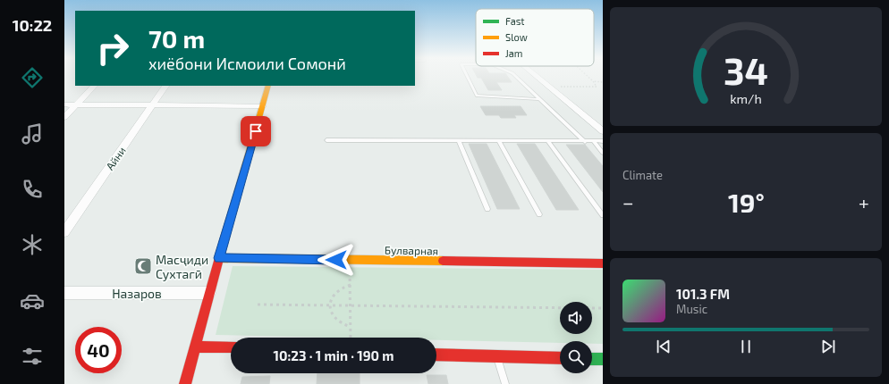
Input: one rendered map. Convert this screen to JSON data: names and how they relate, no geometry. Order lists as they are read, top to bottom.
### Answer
{
  "streets": {
    "street": ["Айни", "Булварная", "Назаров"]
  },
  "places": {
    "mosque": ["Масҷиди Сухтагӣ"]
  },
  "legend": ["Fast", "Slow", "Jam"],
  "page": {
    "tabs": "10:22",
    "turn": ["70 m", "хиёбони Исмоили Сомонӣ"],
    "tile": "Climate",
    "heat": ["−", "19°", "+"],
    "song": ["101.3 FM", "Music"],
    "limit": "40",
    "trip": "10:23 · 1 min · 190 m",
    "gauge": ["34", "km/h"]
  }
}
